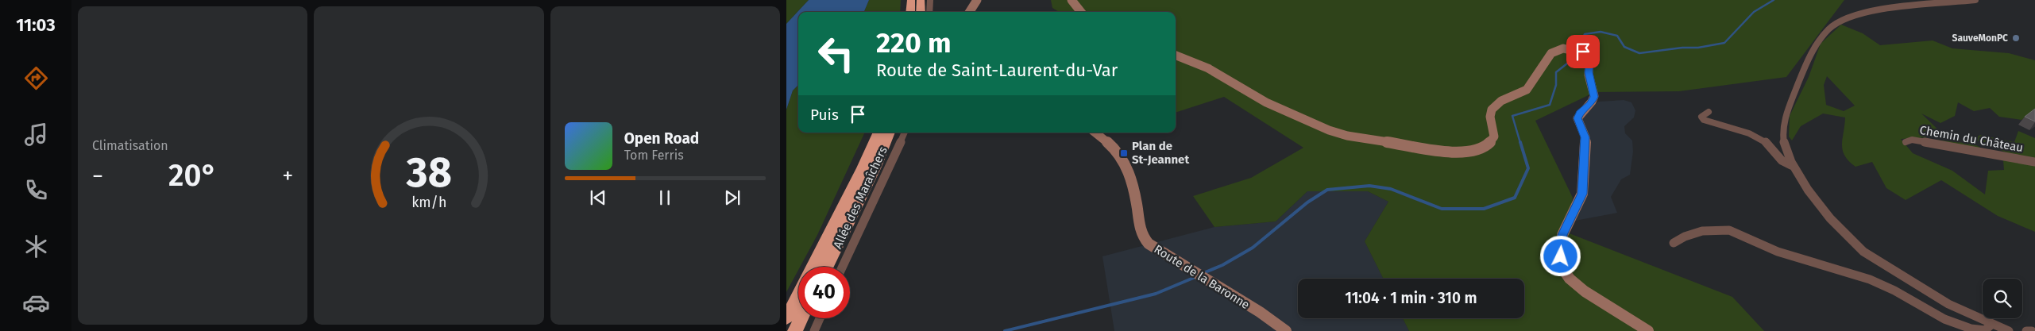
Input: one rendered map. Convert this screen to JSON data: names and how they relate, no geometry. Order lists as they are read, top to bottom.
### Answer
{
  "streets": {
    "street": ["Chemin du Château", "Allée des Maraîchers", "Route de la Baronne"]
  },
  "places": {
    "other": ["SauveMonPC"],
    "transit": ["Plan de St-Jeannet"]
  },
  "page": {
    "tabs": "11:03",
    "tile": "Climatisation",
    "turn": ["220 m", "Route de Saint-Laurent-du-Var"],
    "then": "Puis",
    "song": ["Open Road", "Tom Ferris"],
    "heat": ["−", "20°", "+"],
    "limit": "40",
    "trip": "11:04 · 1 min · 310 m",
    "gauge": ["38", "km/h"]
  }
}
